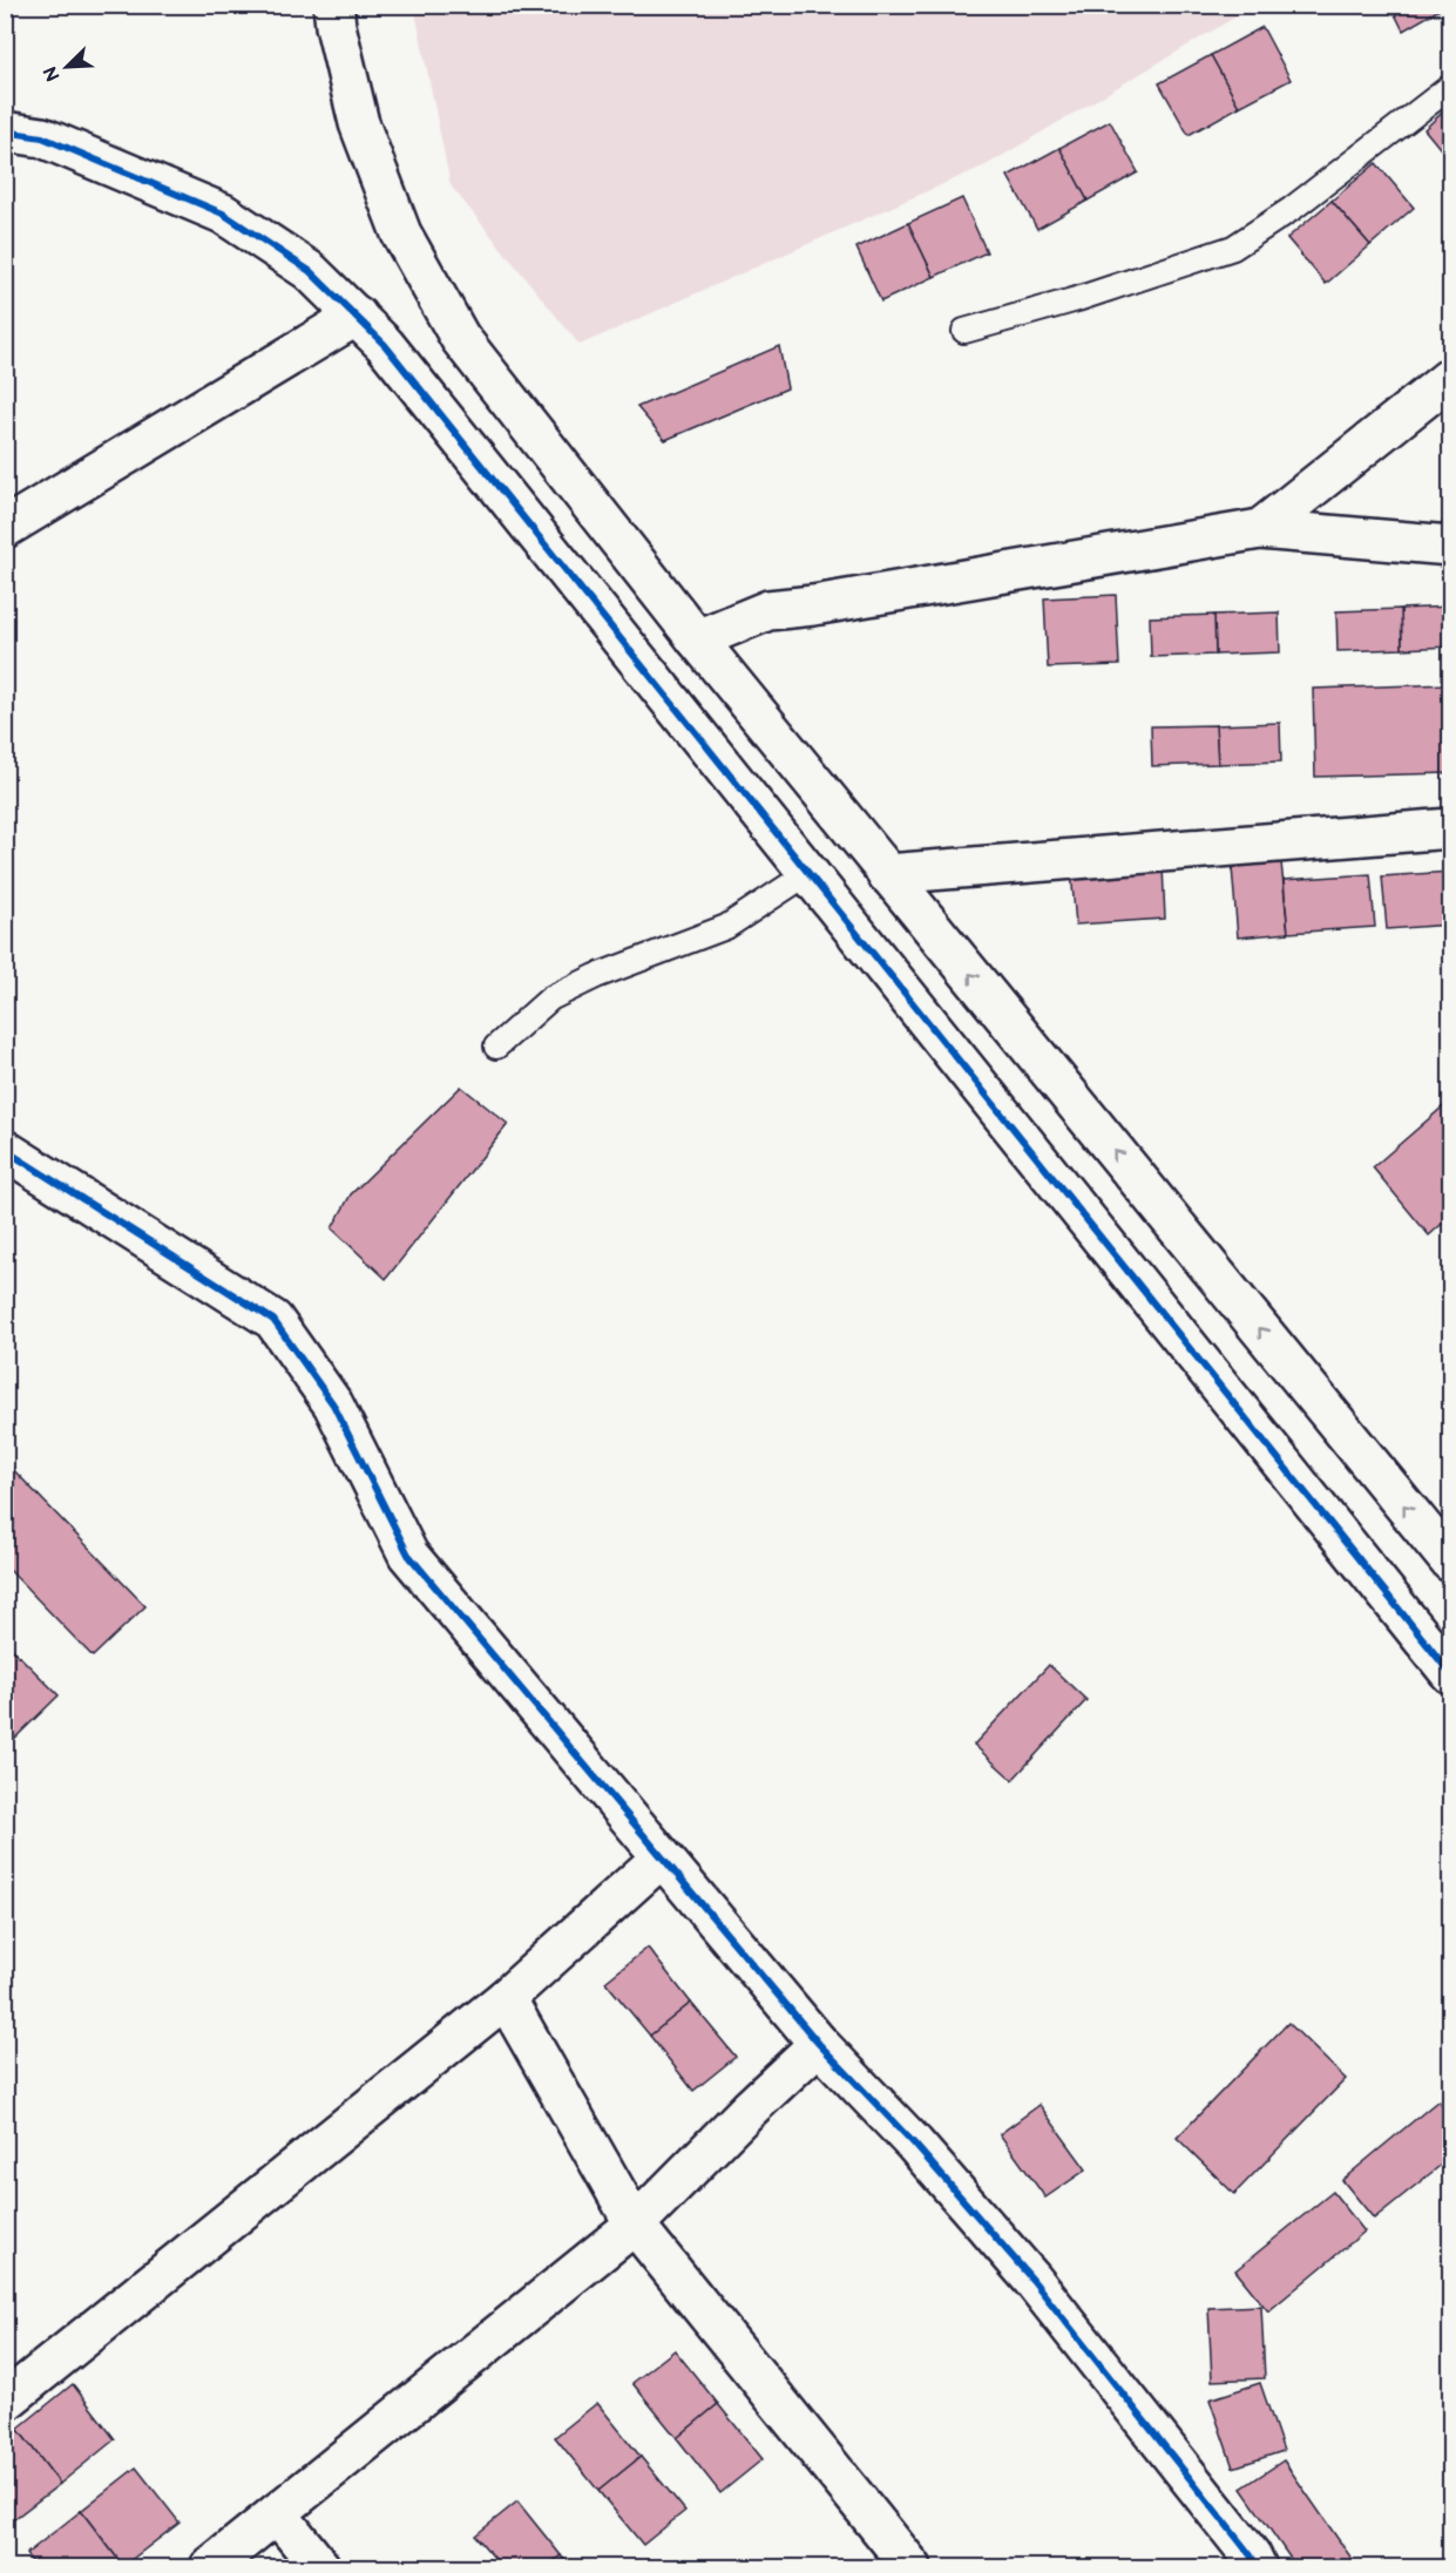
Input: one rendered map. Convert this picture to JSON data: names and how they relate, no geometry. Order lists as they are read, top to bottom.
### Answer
{
  "north": "bottom left"
}
